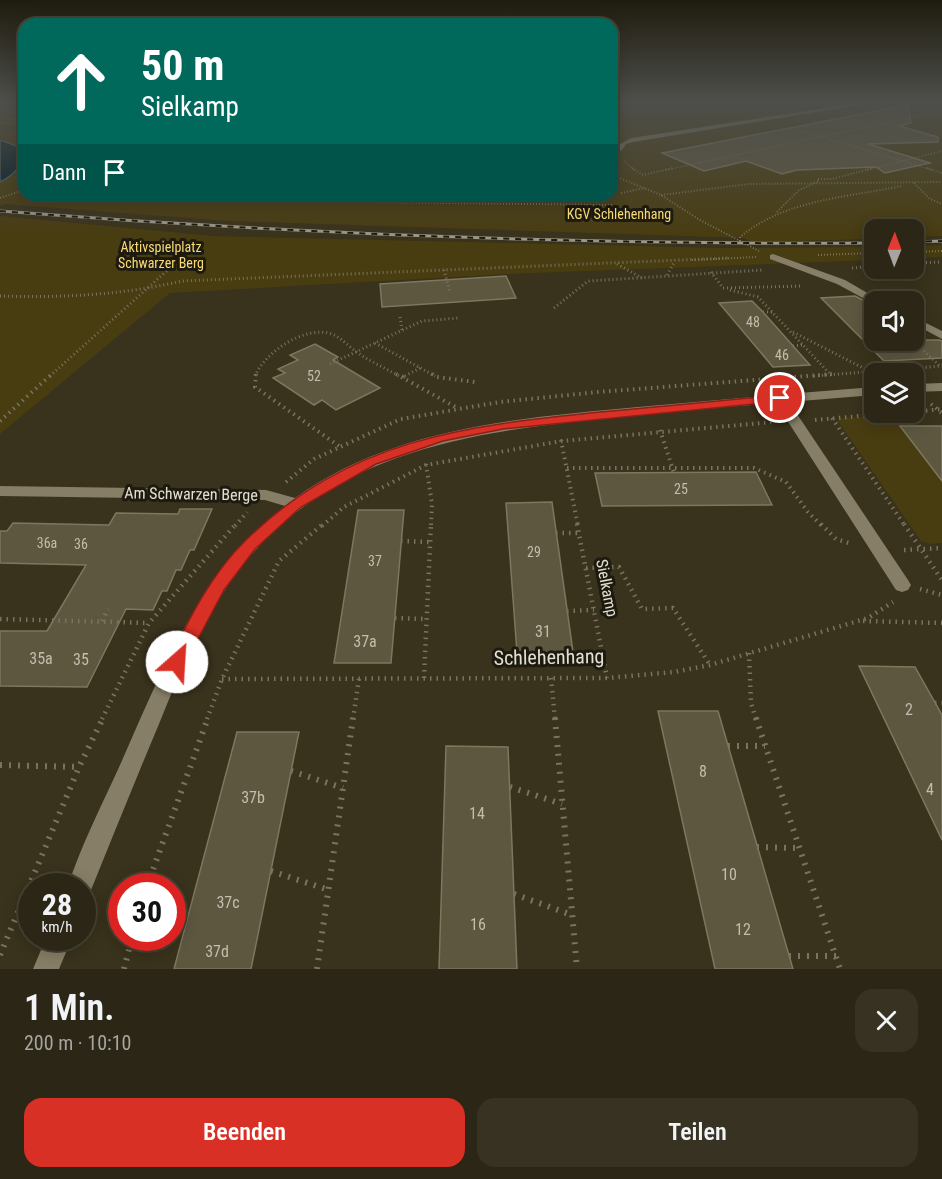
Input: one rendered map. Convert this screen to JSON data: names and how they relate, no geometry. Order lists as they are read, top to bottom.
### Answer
{
  "streets": {
    "street": ["Am Schwarzen Berge"],
    "path": ["Sielkamp", "Schlehenhang"]
  },
  "crossings": [
    ["Sielkamp", "Schlehenhang"]
  ],
  "parks": ["KGV Schlehenhang", "Aktivspielplatz Schwarzer Berg"],
  "house_numbers": [
    "48",
    "46",
    "52",
    "25",
    "36a",
    "36",
    "29",
    "37",
    "31",
    "37a",
    "35a",
    "35",
    "2",
    "8",
    "4",
    "37b",
    "14",
    "10",
    "37c",
    "16",
    "12",
    "37d"
  ],
  "north": "top",
  "page": {
    "turn": ["50 m", "Sielkamp"],
    "then": "Dann",
    "speed": "28 km/h",
    "limit": "30",
    "heading": ["1 Min.", "200 m · 10:10"],
    "buttons": ["Beenden", "Teilen"]
  }
}
